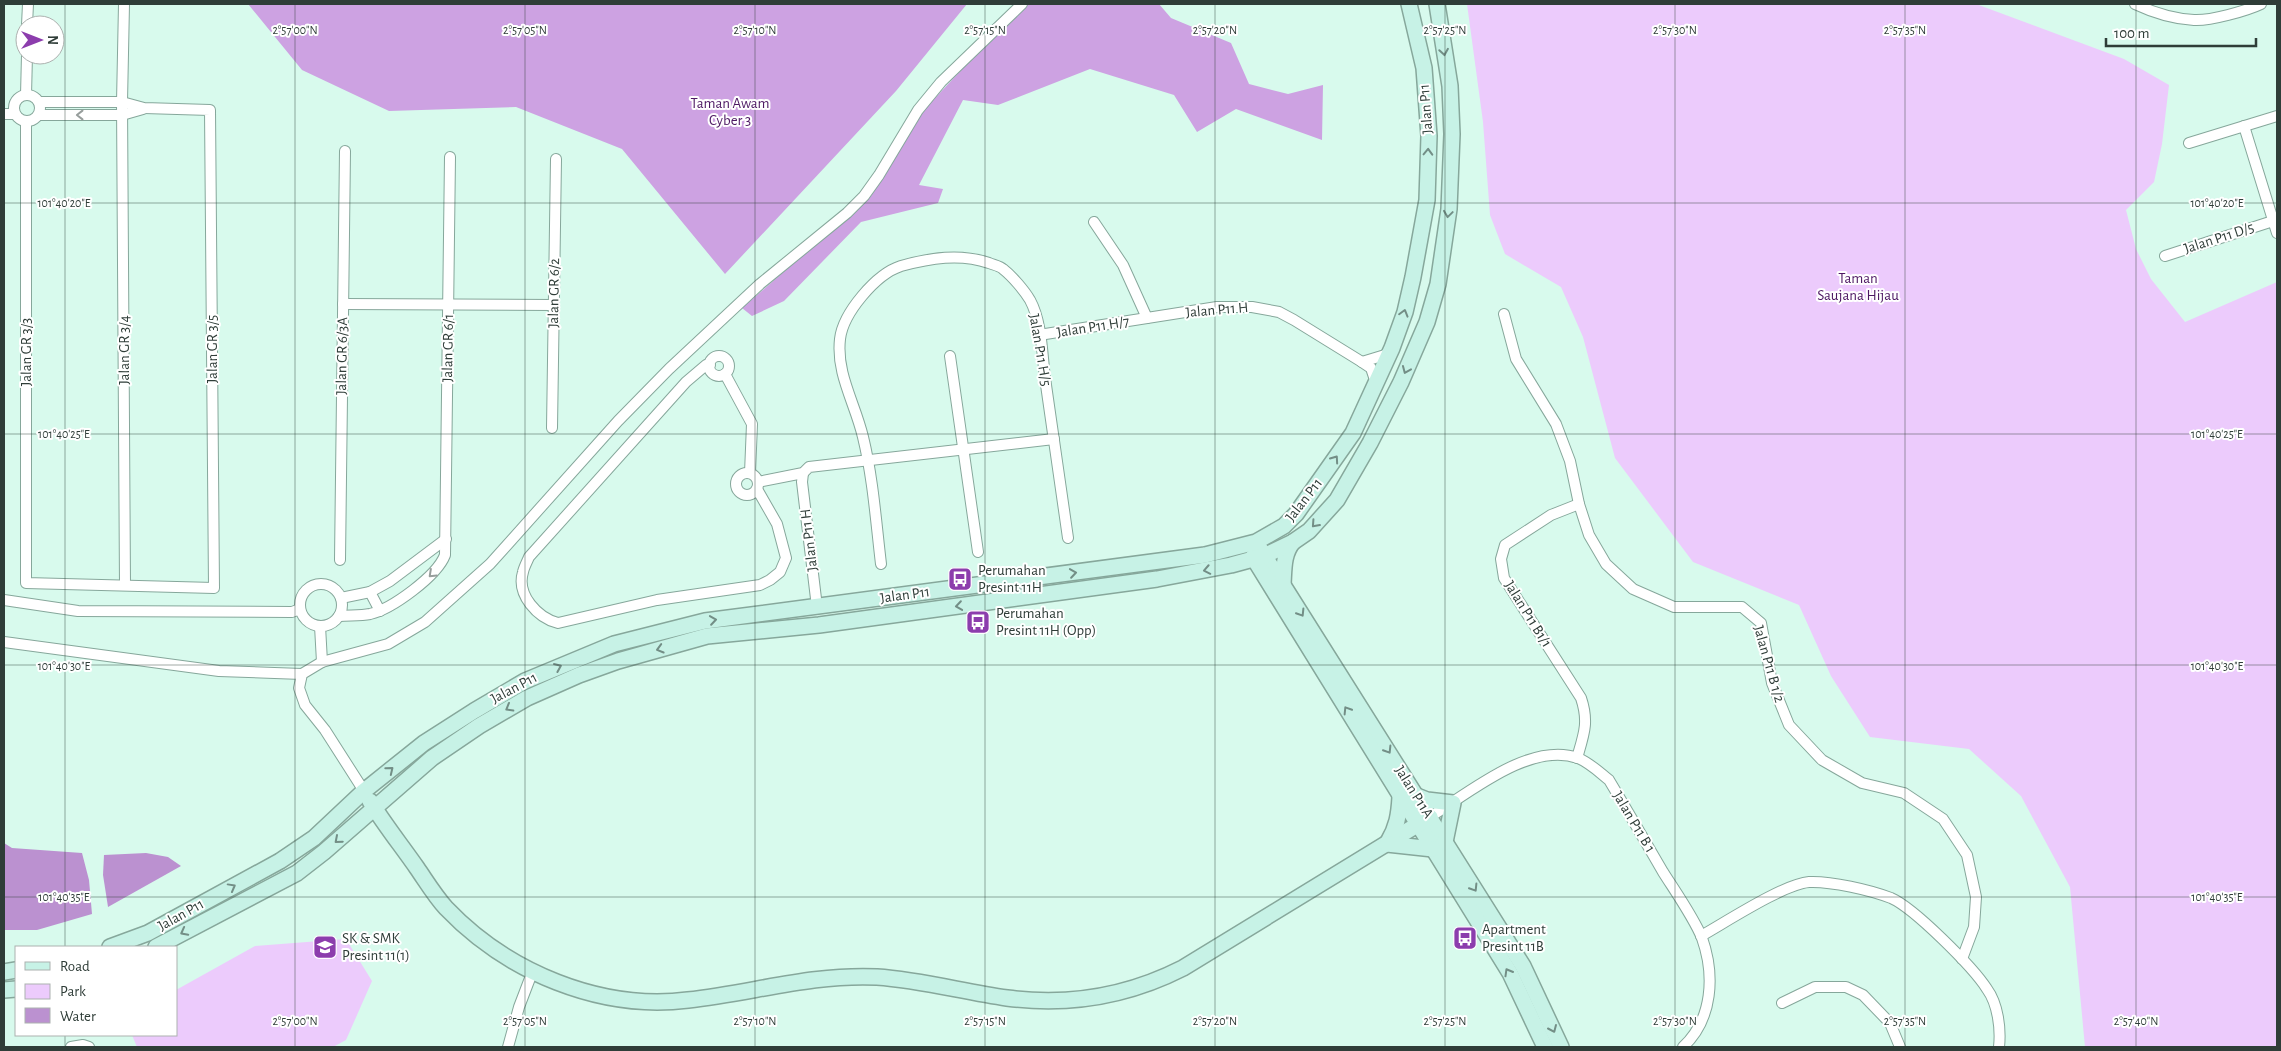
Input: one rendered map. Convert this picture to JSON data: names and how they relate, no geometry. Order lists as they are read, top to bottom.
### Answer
{
  "streets": {
    "main road": ["Jalan P11", "Jalan P11A"],
    "street": [
      "Jalan P11 D/5",
      "Jalan GR 6/2",
      "Jalan P11 H",
      "Jalan P11 H/7",
      "Jalan GR 6/1",
      "Jalan GR 3/5",
      "Jalan GR 3/4",
      "Jalan P11 H/5",
      "Jalan GR 3/3",
      "Jalan GR 6/3A",
      "Jalan P11 B1/1",
      "Jalan P11 B 1/2",
      "Jalan P11 B 1"
    ]
  },
  "crossings": [
    ["Jalan P11", "Jalan P11 H"],
    ["Jalan P11", "Jalan P11A"],
    ["Jalan P11 H", "Jalan P11 H/7"],
    ["Jalan P11 H/7", "Jalan P11 H/5"],
    ["Jalan GR 3/5", "Jalan GR 3/4"],
    ["Jalan GR 3/5", "Jalan GR 3/3"],
    ["Jalan GR 3/4", "Jalan GR 3/3"],
    ["Jalan P11 B1/1", "Jalan P11 B 1/2"],
    ["Jalan P11 B1/1", "Jalan P11 B 1"],
    ["Jalan P11A", "Jalan P11 B 1"]
  ],
  "parks": ["Taman Awam Cyber 3", "Taman Saujana Hijau"],
  "places": {
    "bus stop": ["Perumahan Presint 11H", "Perumahan Presint 11H (Opp)", "Apartment Presint 11B"],
    "school or university": ["SK & SMK Presint 11(1)"]
  },
  "legend": ["Road", "Park", "Water"],
  "scale_bar": "100 m",
  "north": "right",
  "coordinates": [
    "2°57'00\"N",
    "2°57'05\"N",
    "2°57'10\"N",
    "2°57'15\"N",
    "2°57'20\"N",
    "2°57'25\"N",
    "2°57'30\"N",
    "2°57'35\"N",
    "101°40'20\"E",
    "101°40'25\"E",
    "101°40'30\"E",
    "101°40'35\"E",
    "2°57'40\"N"
  ]
}
